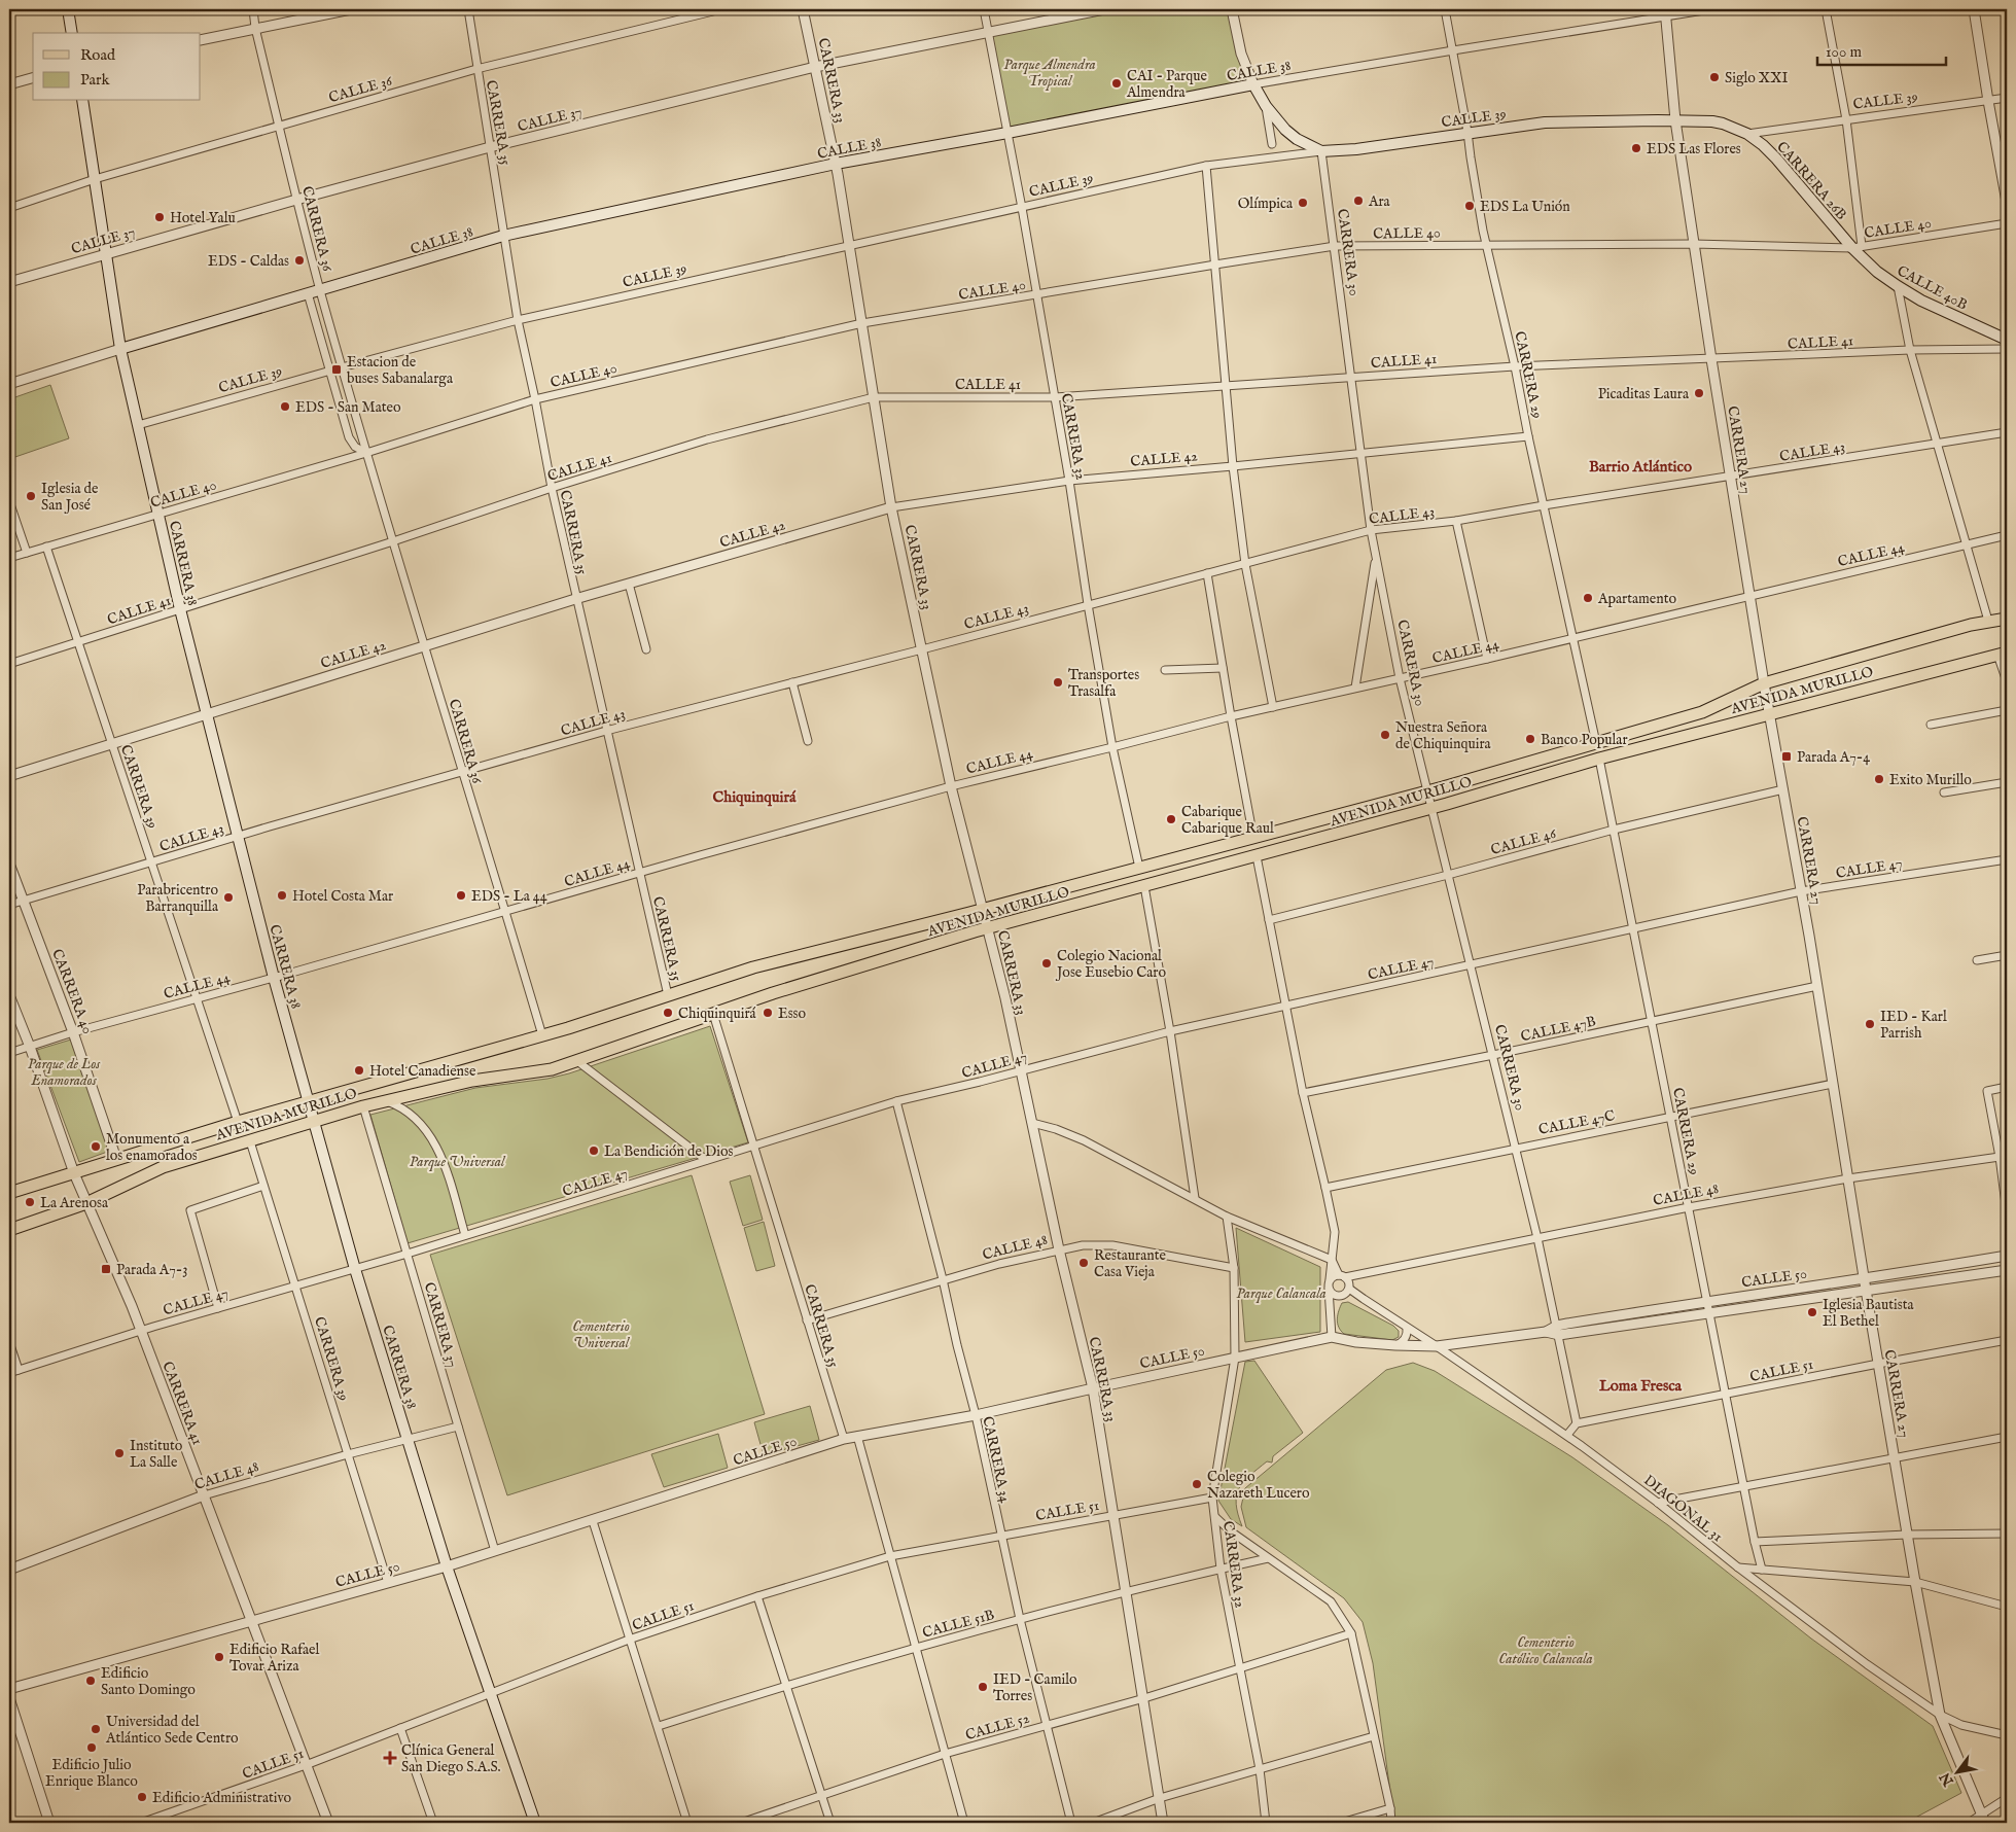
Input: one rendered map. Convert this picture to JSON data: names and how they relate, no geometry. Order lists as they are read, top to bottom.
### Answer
{
  "streets": {
    "main road": [
      "CALLE 38",
      "CALLE 39",
      "CARRERA 26B",
      "CALLE 40B",
      "CARRERA 38",
      "AVENIDA MURILLO"
    ],
    "street": [
      "CARRERA 33",
      "CALLE 36",
      "CALLE 37",
      "CARRERA 35",
      "CALLE 40",
      "CARRERA 36",
      "CARRERA 30",
      "CALLE 41",
      "CARRERA 29",
      "CARRERA 32",
      "CARRERA 27",
      "CALLE 43",
      "CALLE 42",
      "CALLE 44",
      "CARRERA 39",
      "CALLE 46",
      "CALLE 47",
      "CARRERA 40",
      "CALLE 47B",
      "CALLE 47C",
      "CALLE 48",
      "CALLE 50",
      "CARRERA 37",
      "CALLE 51",
      "CARRERA 41",
      "CARRERA 34",
      "DIAGONAL 31",
      "CALLE 51B",
      "CALLE 52"
    ]
  },
  "crossings": [
    ["CALLE 38", "CARRERA 33"],
    ["CALLE 38", "CARRERA 35"],
    ["CALLE 38", "CARRERA 36"],
    ["CALLE 38", "CARRERA 29"],
    ["CALLE 38", "CARRERA 32"],
    ["CALLE 38", "CARRERA 27"],
    ["CALLE 38", "CARRERA 38"],
    ["CARRERA 33", "CALLE 39"],
    ["CARRERA 33", "CALLE 37"],
    ["CARRERA 33", "CALLE 40"],
    ["CARRERA 33", "CALLE 41"],
    ["CARRERA 33", "CALLE 43"],
    ["CARRERA 33", "CALLE 42"],
    ["CARRERA 33", "CALLE 44"],
    ["CARRERA 33", "AVENIDA MURILLO"],
    ["CARRERA 33", "CALLE 47"],
    ["CARRERA 33", "CALLE 48"],
    ["CARRERA 33", "CALLE 50"],
    ["CARRERA 33", "CALLE 51"],
    ["CARRERA 33", "CALLE 51B"],
    ["CARRERA 33", "CALLE 52"],
    ["CALLE 36", "CARRERA 35"],
    ["CALLE 36", "CARRERA 36"],
    ["CALLE 36", "CARRERA 38"],
    ["CALLE 39", "CARRERA 35"],
    ["CALLE 39", "CARRERA 26B"],
    ["CALLE 39", "CARRERA 36"],
    ["CALLE 39", "CARRERA 30"],
    ["CALLE 39", "CARRERA 29"],
    ["CALLE 39", "CARRERA 32"],
    ["CALLE 39", "CARRERA 27"],
    ["CALLE 39", "CARRERA 38"],
    ["CALLE 37", "CARRERA 35"],
    ["CALLE 37", "CARRERA 36"],
    ["CALLE 37", "CARRERA 32"],
    ["CALLE 37", "CARRERA 38"],
    ["CARRERA 35", "CALLE 40"],
    ["CARRERA 35", "CALLE 41"],
    ["CARRERA 35", "CALLE 43"],
    ["CARRERA 35", "CALLE 42"],
    ["CARRERA 35", "CALLE 44"],
    ["CARRERA 35", "AVENIDA MURILLO"],
    ["CARRERA 35", "CALLE 47"],
    ["CARRERA 35", "CALLE 48"],
    ["CARRERA 35", "CALLE 50"],
    ["CARRERA 26B", "CALLE 40"],
    ["CARRERA 26B", "CALLE 40B"],
    ["CALLE 40", "CARRERA 36"],
    ["CALLE 40", "CARRERA 30"],
    ["CALLE 40", "CALLE 40B"],
    ["CALLE 40", "CARRERA 29"],
    ["CALLE 40", "CARRERA 32"],
    ["CALLE 40", "CARRERA 27"],
    ["CALLE 40", "CARRERA 38"],
    ["CALLE 40", "CARRERA 39"],
    ["CARRERA 36", "CALLE 41"],
    ["CARRERA 36", "CALLE 43"],
    ["CARRERA 36", "CALLE 42"],
    ["CARRERA 36", "CALLE 44"],
    ["CARRERA 36", "AVENIDA MURILLO"],
    ["CARRERA 30", "CALLE 41"],
    ["CARRERA 30", "CALLE 43"],
    ["CARRERA 30", "CALLE 42"],
    ["CARRERA 30", "CALLE 44"],
    ["CARRERA 30", "AVENIDA MURILLO"],
    ["CARRERA 30", "CALLE 46"],
    ["CARRERA 30", "CALLE 47"],
    ["CARRERA 30", "CALLE 47B"],
    ["CARRERA 30", "CALLE 47C"],
    ["CARRERA 30", "CALLE 48"],
    ["CARRERA 30", "CALLE 50"],
    ["CARRERA 30", "CALLE 51"],
    ["CALLE 41", "CARRERA 29"],
    ["CALLE 41", "CARRERA 32"],
    ["CALLE 41", "CARRERA 27"],
    ["CALLE 41", "CARRERA 38"],
    ["CALLE 41", "CARRERA 39"],
    ["CARRERA 29", "CALLE 43"],
    ["CARRERA 29", "CALLE 42"],
    ["CARRERA 29", "CALLE 44"],
    ["CARRERA 29", "AVENIDA MURILLO"],
    ["CARRERA 29", "CALLE 46"],
    ["CARRERA 29", "CALLE 47"],
    ["CARRERA 29", "CALLE 47B"],
    ["CARRERA 29", "CALLE 47C"],
    ["CARRERA 29", "CALLE 48"],
    ["CARRERA 29", "CALLE 50"],
    ["CARRERA 29", "CALLE 51"],
    ["CARRERA 32", "CALLE 43"],
    ["CARRERA 32", "CALLE 42"],
    ["CARRERA 32", "CALLE 44"],
    ["CARRERA 32", "AVENIDA MURILLO"],
    ["CARRERA 32", "CALLE 48"],
    ["CARRERA 32", "CALLE 50"],
    ["CARRERA 32", "CALLE 51"],
    ["CARRERA 32", "CALLE 51B"],
    ["CARRERA 32", "CALLE 52"],
    ["CARRERA 27", "CALLE 43"],
    ["CARRERA 27", "CALLE 44"],
    ["CARRERA 27", "AVENIDA MURILLO"],
    ["CARRERA 27", "CALLE 46"],
    ["CARRERA 27", "CALLE 47"],
    ["CARRERA 27", "CALLE 47B"],
    ["CARRERA 27", "CALLE 47C"],
    ["CARRERA 27", "CALLE 48"],
    ["CARRERA 27", "CALLE 50"],
    ["CARRERA 27", "CALLE 51"],
    ["CARRERA 27", "DIAGONAL 31"],
    ["CALLE 43", "CARRERA 38"],
    ["CALLE 43", "CARRERA 39"],
    ["CALLE 43", "CARRERA 40"],
    ["CALLE 42", "CARRERA 38"],
    ["CALLE 42", "CARRERA 39"],
    ["CALLE 44", "CARRERA 38"],
    ["CALLE 44", "CARRERA 39"],
    ["CALLE 44", "CARRERA 40"],
    ["CALLE 44", "CARRERA 41"],
    ["CARRERA 38", "AVENIDA MURILLO"],
    ["CARRERA 38", "CALLE 47"],
    ["CARRERA 38", "CALLE 48"],
    ["CARRERA 38", "CALLE 50"],
    ["CARRERA 38", "CALLE 51"],
    ["AVENIDA MURILLO", "CARRERA 39"],
    ["AVENIDA MURILLO", "CARRERA 40"],
    ["AVENIDA MURILLO", "CARRERA 37"],
    ["AVENIDA MURILLO", "CARRERA 41"],
    ["CARRERA 39", "CALLE 47"],
    ["CARRERA 39", "CALLE 48"],
    ["CARRERA 39", "CALLE 50"],
    ["CALLE 47", "CARRERA 37"],
    ["CALLE 47", "CARRERA 41"],
    ["CALLE 47", "CARRERA 34"],
    ["CALLE 48", "CARRERA 37"],
    ["CALLE 48", "CARRERA 41"],
    ["CALLE 48", "CARRERA 34"],
    ["CALLE 48", "DIAGONAL 31"],
    ["CALLE 50", "CARRERA 37"],
    ["CALLE 50", "CARRERA 41"],
    ["CALLE 50", "CARRERA 34"],
    ["CALLE 50", "DIAGONAL 31"],
    ["CALLE 51", "CARRERA 41"],
    ["CALLE 51", "CARRERA 34"],
    ["CARRERA 34", "CALLE 51B"],
    ["CARRERA 34", "CALLE 52"]
  ],
  "districts": ["Barrio Atlántico", "Chiquinquirá", "Loma Fresca"],
  "parks": [
    "Parque Almendra Tropical",
    "Parque de Los Enamorados",
    "Parque Universal",
    "Parque Calancala",
    "Cementerio Universal",
    "Cementerio Católico Calancala"
  ],
  "places": {
    "other": [
      "Siglo XXI",
      "CAI - Parque Almendra",
      "EDS Las Flores",
      "Ara",
      "Olímpica",
      "EDS La Unión",
      "Hotel Yalu",
      "EDS - Caldas",
      "Picaditas Laura",
      "EDS - San Mateo",
      "Iglesia de San José",
      "Apartamento",
      "Transportes Trasalfa",
      "Nuestra Señora de Chiquinquira",
      "Banco Popular",
      "Exito Murillo",
      "Cabarique Cabarique Raul",
      "Hotel Costa Mar",
      "EDS - La 44",
      "Parabricentro Barranquilla",
      "Colegio Nacional Jose Eusebio Caro",
      "Chiquinquirá",
      "Esso",
      "IED - Karl Parrish",
      "Hotel Canadiense",
      "Monumento a los enamorados",
      "La Bendición de Dios",
      "La Arenosa",
      "Restaurante Casa Vieja",
      "Iglesia Bautista El Bethel",
      "Instituto La Salle",
      "Colegio Nazareth Lucero",
      "Edificio Rafael Tovar Ariza",
      "Edificio Santo Domingo",
      "IED - Camilo Torres",
      "Universidad del Atlántico Sede Centro",
      "Edificio Julio Enrique Blanco",
      "Edificio Administrativo"
    ],
    "transit": ["Estacion de buses Sabanalarga", "Parada A7-4", "Parada A7-3"],
    "health": ["Clínica General San Diego S.A.S."]
  },
  "legend": ["Road", "Park"],
  "scale_bar": "100 m",
  "north": "bottom left"
}
